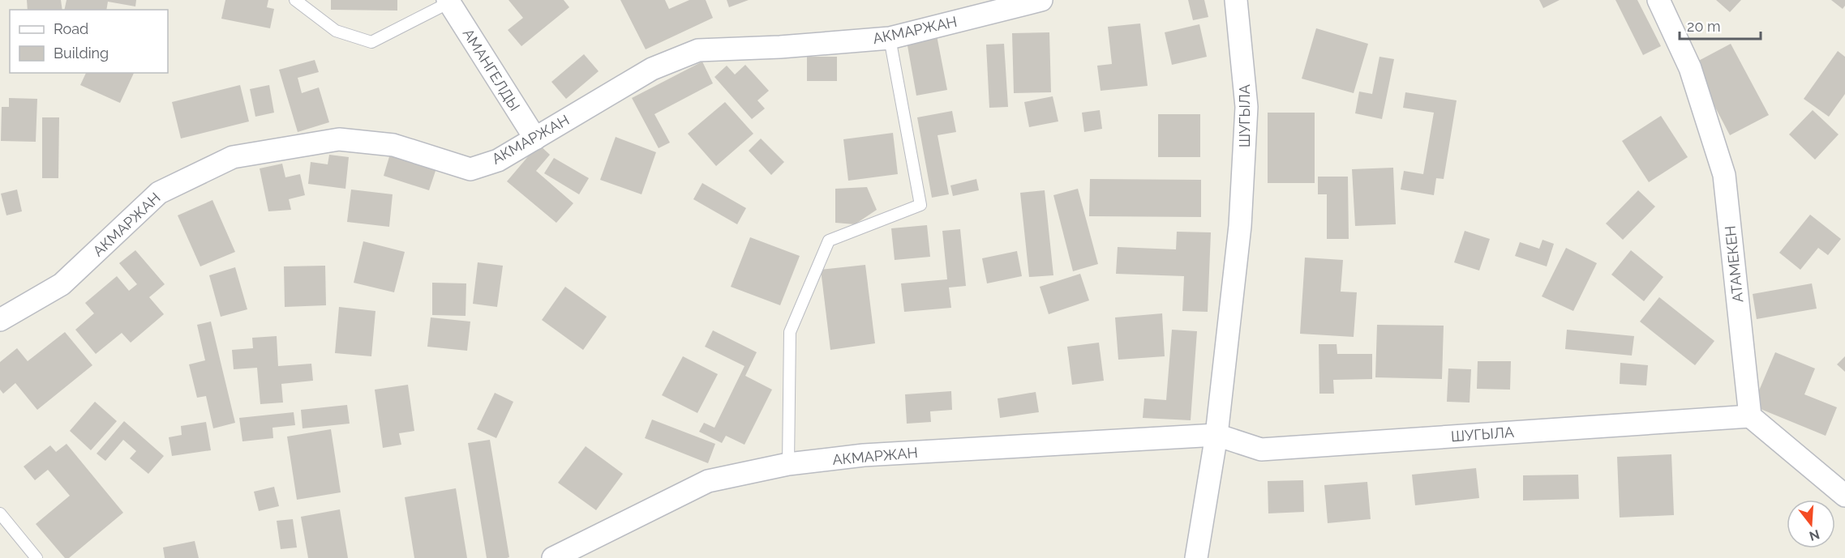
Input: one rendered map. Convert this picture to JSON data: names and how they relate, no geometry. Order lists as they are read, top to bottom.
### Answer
{
  "streets": {
    "street": [
      "АКМАРЖАН",
      "АМАНГЕЛДЫ",
      "ШУГЫЛА",
      "АТАМЕКЕН"
    ]
  },
  "crossings": [
    ["АКМАРЖАН", "АМАНГЕЛДЫ"],
    ["АКМАРЖАН", "ШУГЫЛА"],
    ["ШУГЫЛА", "АТАМЕКЕН"]
  ],
  "legend": ["Road", "Building"],
  "scale_bar": "20 m",
  "north": "bottom"
}
